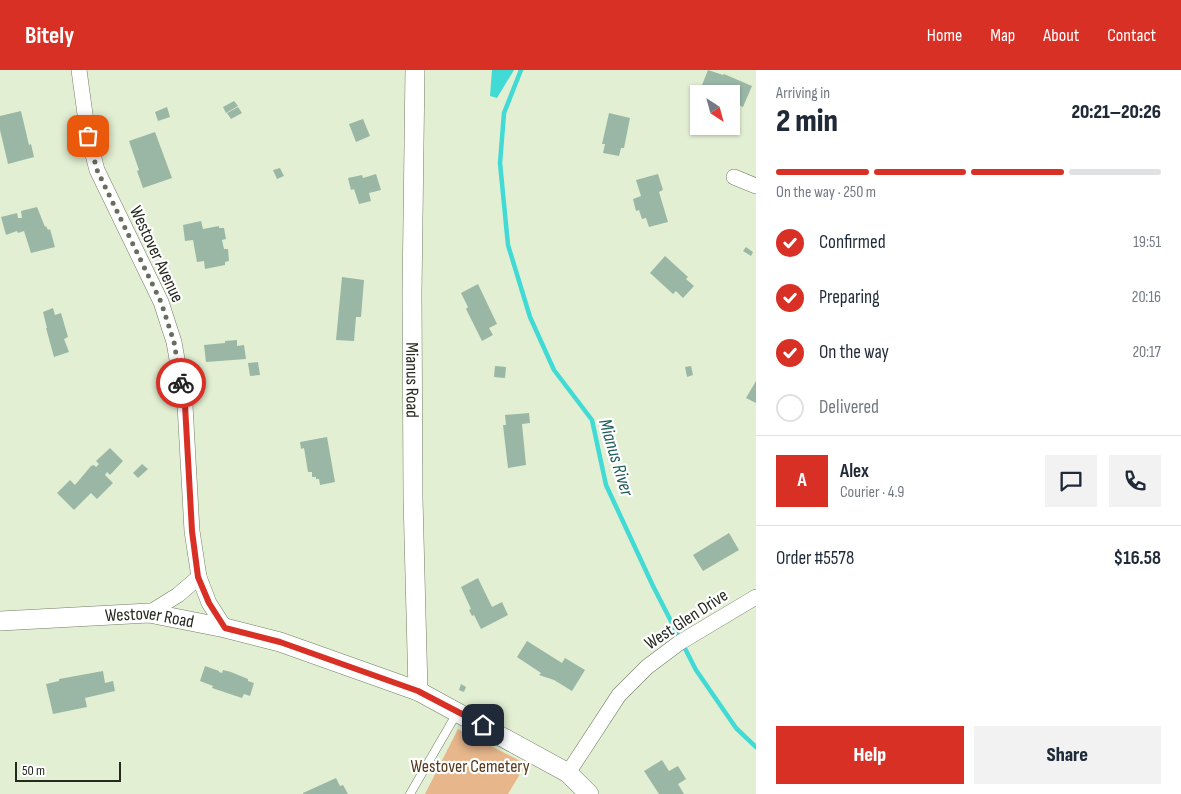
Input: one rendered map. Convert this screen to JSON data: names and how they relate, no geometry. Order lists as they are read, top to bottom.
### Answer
{
  "streets": {
    "street": [
      "Westover Avenue",
      "Mianus Road",
      "West Glen Drive",
      "Westover Road"
    ]
  },
  "crossings": [
    ["Westover Avenue", "Westover Road"],
    ["Mianus Road", "Westover Road"],
    ["West Glen Drive", "Westover Road"]
  ],
  "water": ["Mianus River"],
  "parks": ["Westover Cemetery"],
  "scale_bar": "50 m",
  "north": "bottom right",
  "page": {
    "header": "Bitely",
    "nav": [
      "Home",
      "Map",
      "About",
      "Contact"
    ],
    "heading": ["2 min", "Arriving in", "20:21–20:26"],
    "panel": [
      "Alex",
      "Courier · 4.9",
      "Order #5578",
      "$16.58"
    ],
    "bar": "On the way · 250 m",
    "list": [
      ["Confirmed", "19:51"],
      ["Preparing", "20:16"],
      ["On the way", "20:17"],
      "Delivered"
    ],
    "round": "A",
    "buttons": ["Help", "Share"],
    "scale": "50 m"
  }
}
